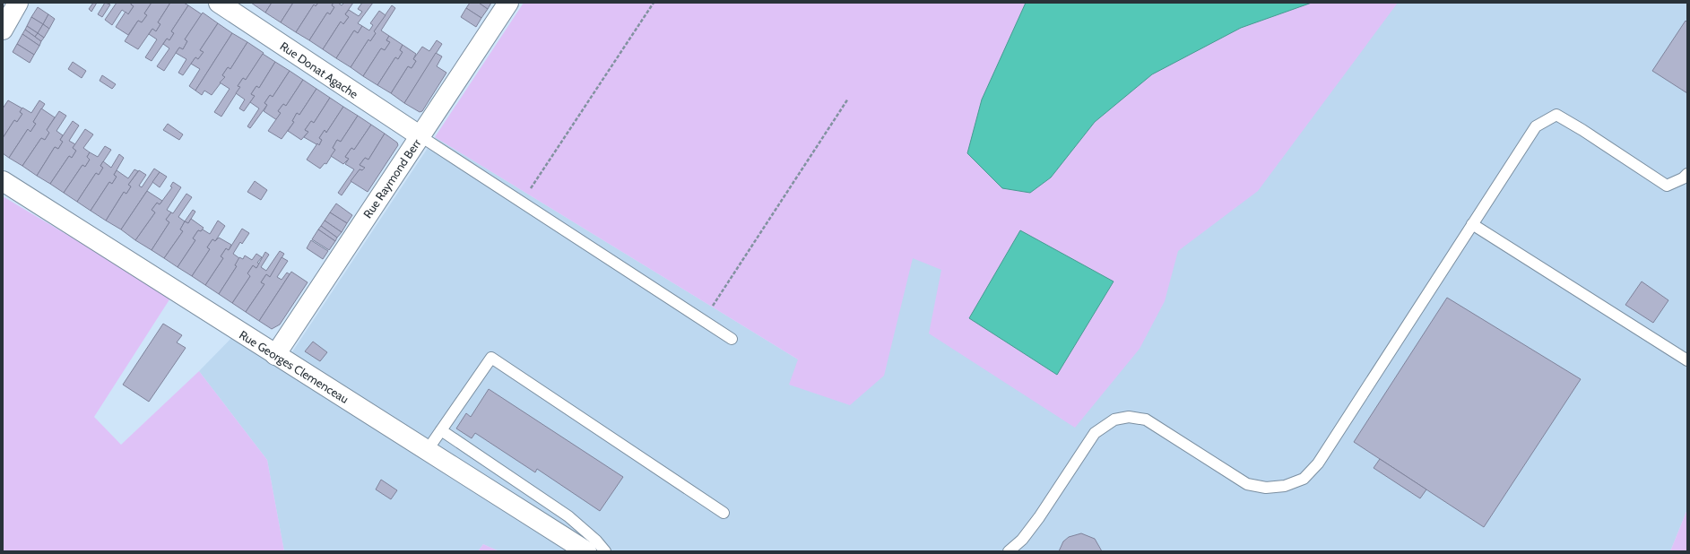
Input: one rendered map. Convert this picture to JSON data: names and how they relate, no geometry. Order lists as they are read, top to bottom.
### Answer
{
  "streets": {
    "street": ["Rue Donat Agache", "Rue Raymond Berr", "Rue Georges Clemenceau"]
  },
  "crossings": [
    ["Rue Donat Agache", "Rue Raymond Berr"],
    ["Rue Raymond Berr", "Rue Georges Clemenceau"]
  ]
}
